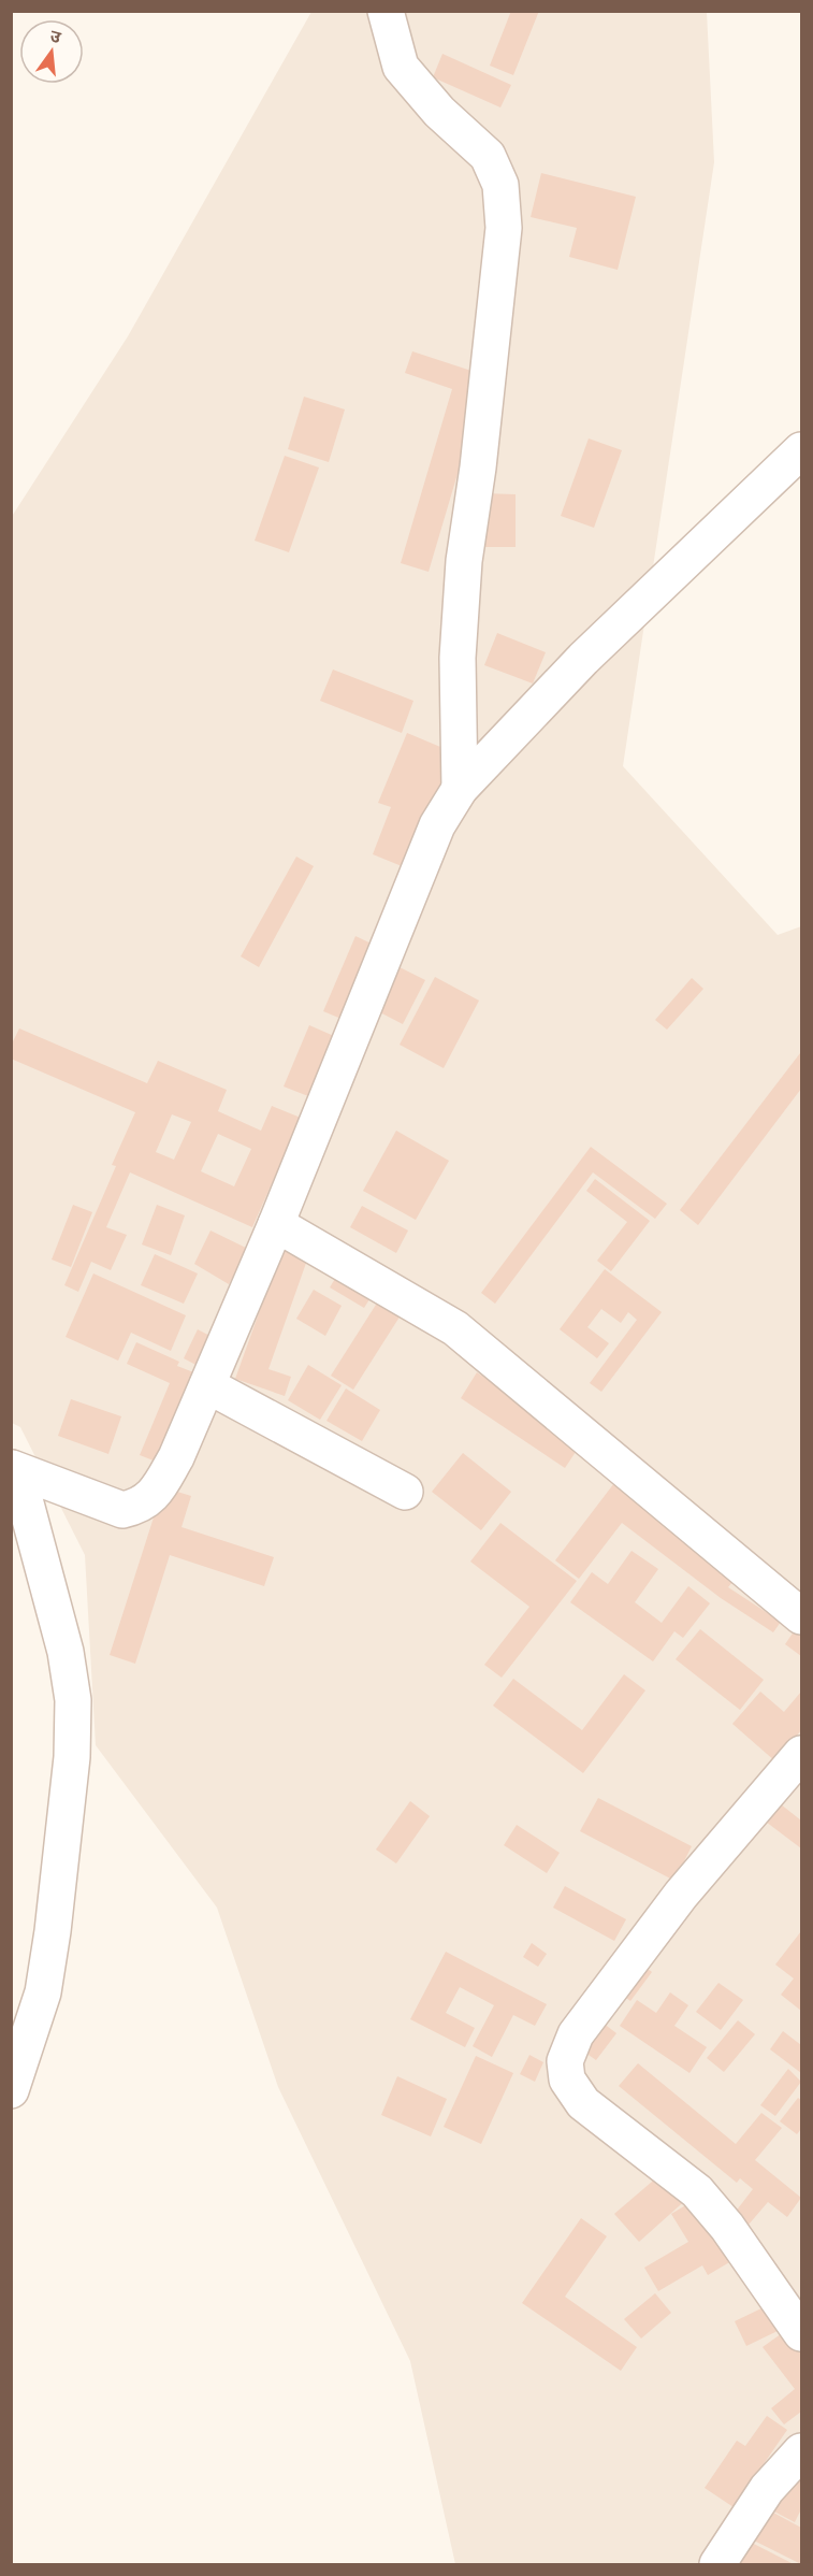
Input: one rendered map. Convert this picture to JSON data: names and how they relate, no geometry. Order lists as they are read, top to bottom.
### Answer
{
  "north": "top"
}
